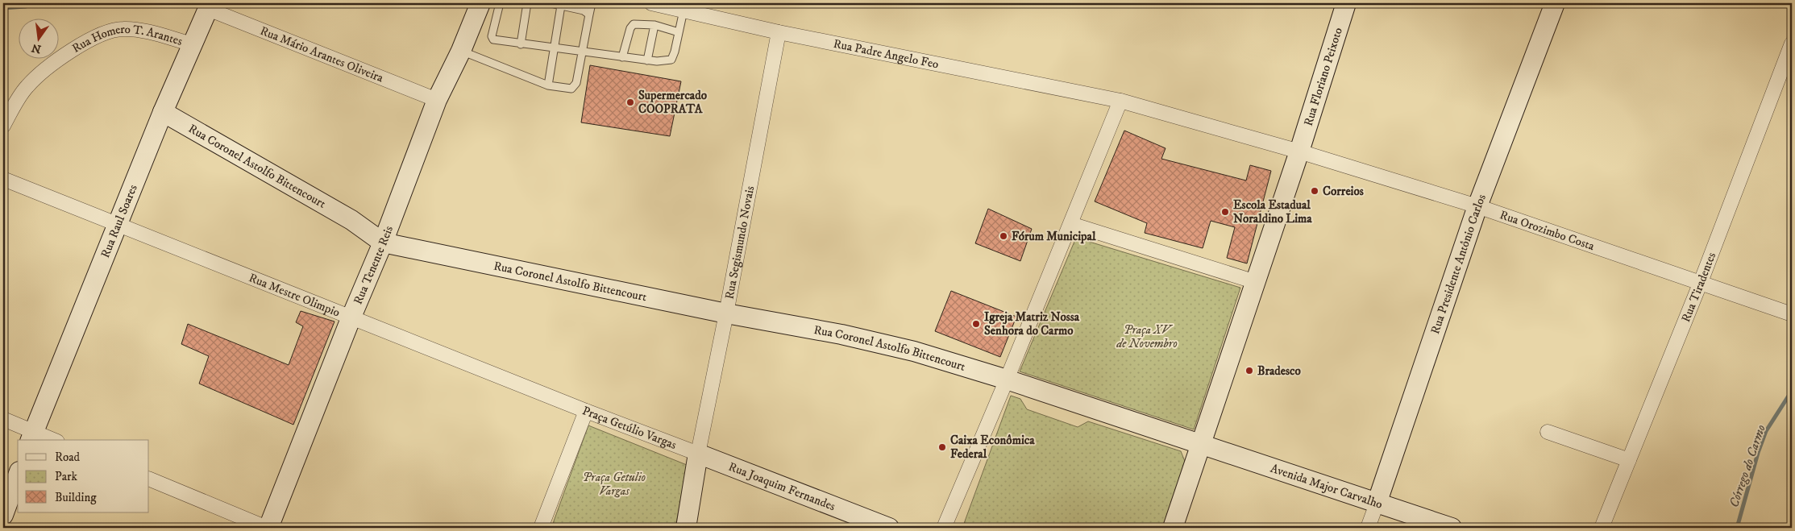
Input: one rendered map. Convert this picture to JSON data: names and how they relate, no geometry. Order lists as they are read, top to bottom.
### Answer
{
  "streets": {
    "street": [
      "Rua Homero T. Arantes",
      "Rua Padre Angelo Feo",
      "Rua Mário Arantes Oliveira",
      "Rua Floriano Peixoto",
      "Rua Coronel Astolfo Bittencourt",
      "Rua Raul Soares",
      "Rua Orozimbo Costa",
      "Rua Segismundo Novais",
      "Rua Presidente Antônio Carlos",
      "Rua Tenente Reis",
      "Rua Tiradentes",
      "Rua Mestre Olimpio",
      "Praça Getúlio Vargas",
      "Rua Joaquim Fernandes",
      "Avenida Major Carvalho"
    ]
  },
  "crossings": [
    ["Rua Homero T. Arantes", "Rua Raul Soares"],
    ["Rua Padre Angelo Feo", "Rua Segismundo Novais"],
    ["Rua Mário Arantes Oliveira", "Rua Raul Soares"],
    ["Rua Mário Arantes Oliveira", "Rua Tenente Reis"],
    ["Rua Floriano Peixoto", "Rua Orozimbo Costa"],
    ["Rua Coronel Astolfo Bittencourt", "Rua Raul Soares"],
    ["Rua Coronel Astolfo Bittencourt", "Rua Segismundo Novais"],
    ["Rua Coronel Astolfo Bittencourt", "Rua Tenente Reis"],
    ["Rua Raul Soares", "Rua Mestre Olimpio"],
    ["Rua Orozimbo Costa", "Rua Presidente Antônio Carlos"],
    ["Rua Orozimbo Costa", "Rua Tiradentes"],
    ["Rua Segismundo Novais", "Praça Getúlio Vargas"],
    ["Rua Segismundo Novais", "Rua Joaquim Fernandes"],
    ["Rua Presidente Antônio Carlos", "Avenida Major Carvalho"],
    ["Rua Tenente Reis", "Rua Mestre Olimpio"],
    ["Rua Mestre Olimpio", "Praça Getúlio Vargas"],
    ["Praça Getúlio Vargas", "Rua Joaquim Fernandes"]
  ],
  "water": ["Córrego do Carmo"],
  "parks": ["Praça XV de Novembro", "Praça Getulio Vargas"],
  "places": [
    "Supermercado COOPRATA",
    "Correios",
    "Escola Estadual Noraldino Lima",
    "Fórum Municipal",
    "Igreja Matriz Nossa Senhora do Carmo",
    "Bradesco",
    "Caixa Econômica Federal"
  ],
  "legend": ["Road", "Park", "Building"],
  "north": "bottom"
}
